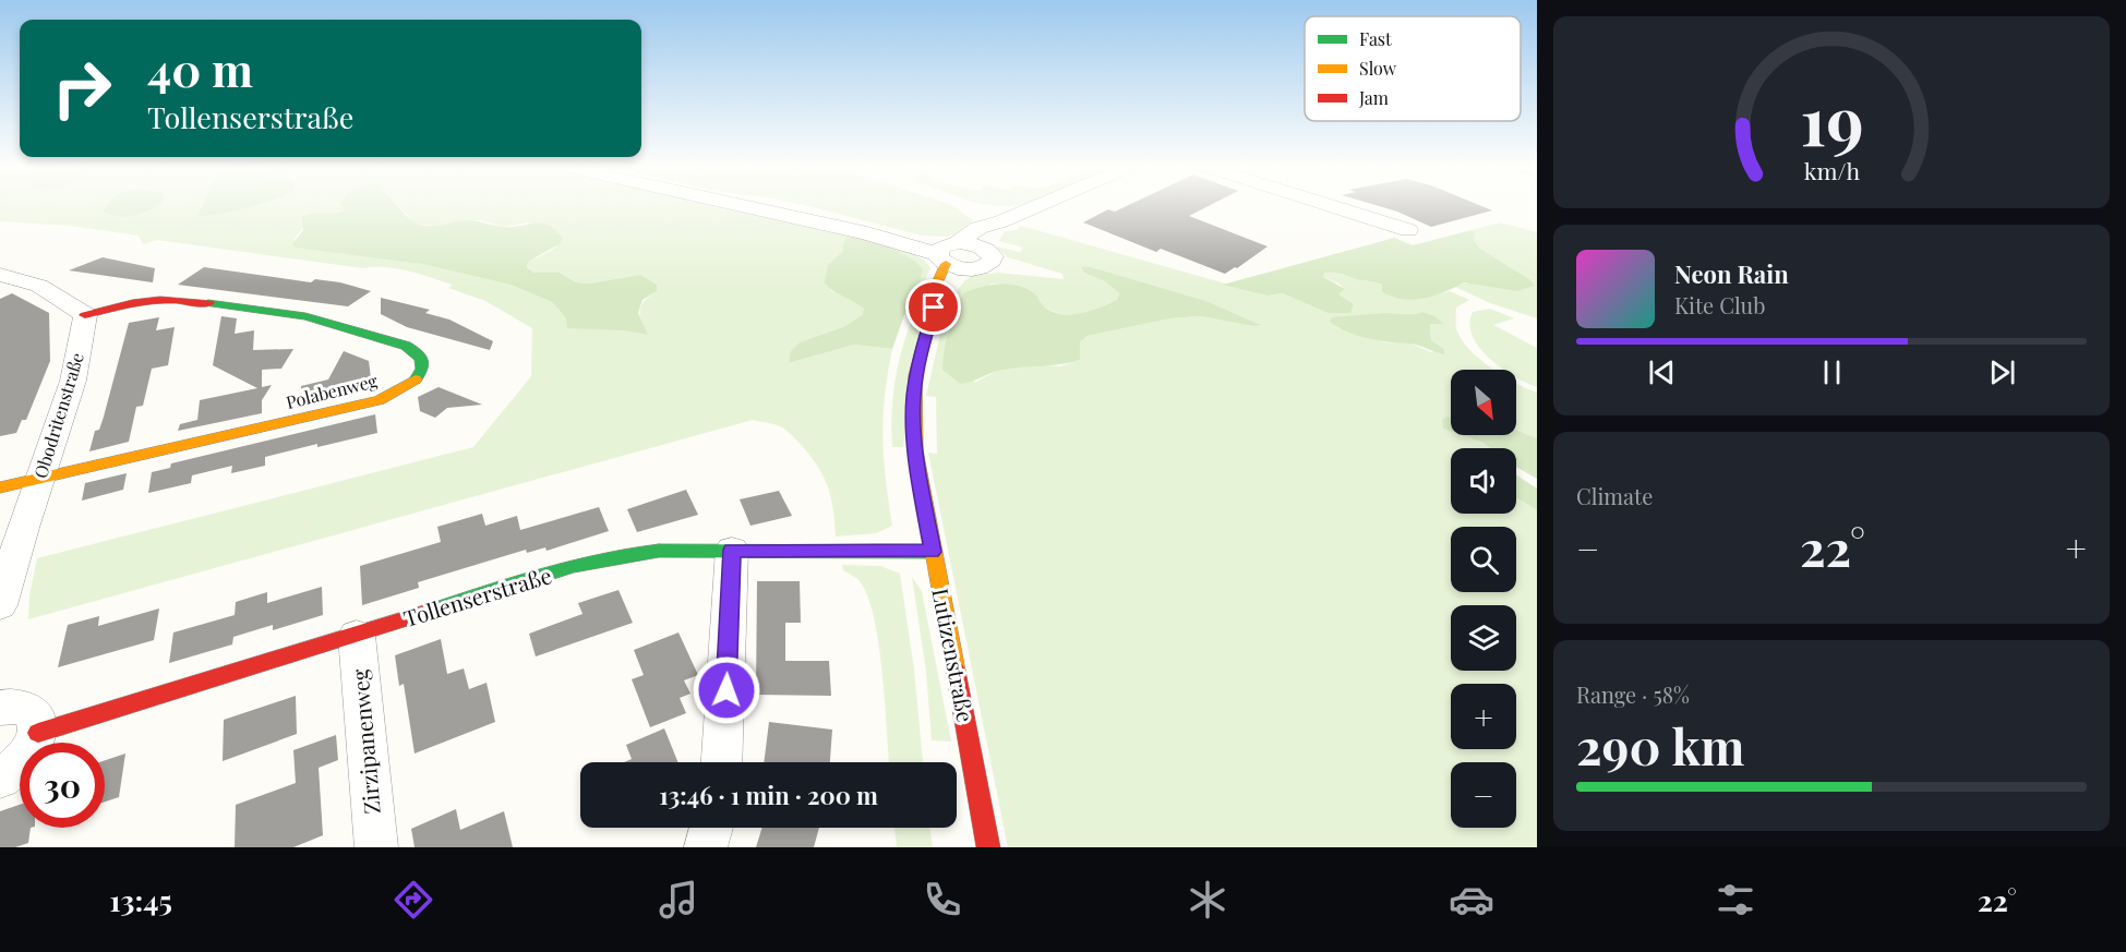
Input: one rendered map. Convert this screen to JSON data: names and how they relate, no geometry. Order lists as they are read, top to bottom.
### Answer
{
  "streets": {
    "street": [
      "Polabenweg",
      "Obodritenstraße",
      "Tollenserstraße",
      "Lutizenstraße",
      "Zirzipanenweg"
    ]
  },
  "crossings": [
    ["Polabenweg", "Obodritenstraße"],
    ["Tollenserstraße", "Lutizenstraße"],
    ["Tollenserstraße", "Zirzipanenweg"]
  ],
  "legend": ["Fast", "Slow", "Jam"],
  "north": "bottom right",
  "page": {
    "turn": ["40 m", "Tollenserstraße"],
    "song": ["Neon Rain", "Kite Club"],
    "map_buttons": ["+", "−"],
    "tile": [
      "Climate",
      ["Range · 58%", "290 km"]
    ],
    "heat": ["−", "22°", "+"],
    "limit": "30",
    "trip": "13:46 · 1 min · 200 m",
    "tabs": ["13:45", "22°"],
    "gauge": ["19", "km/h"]
  }
}
